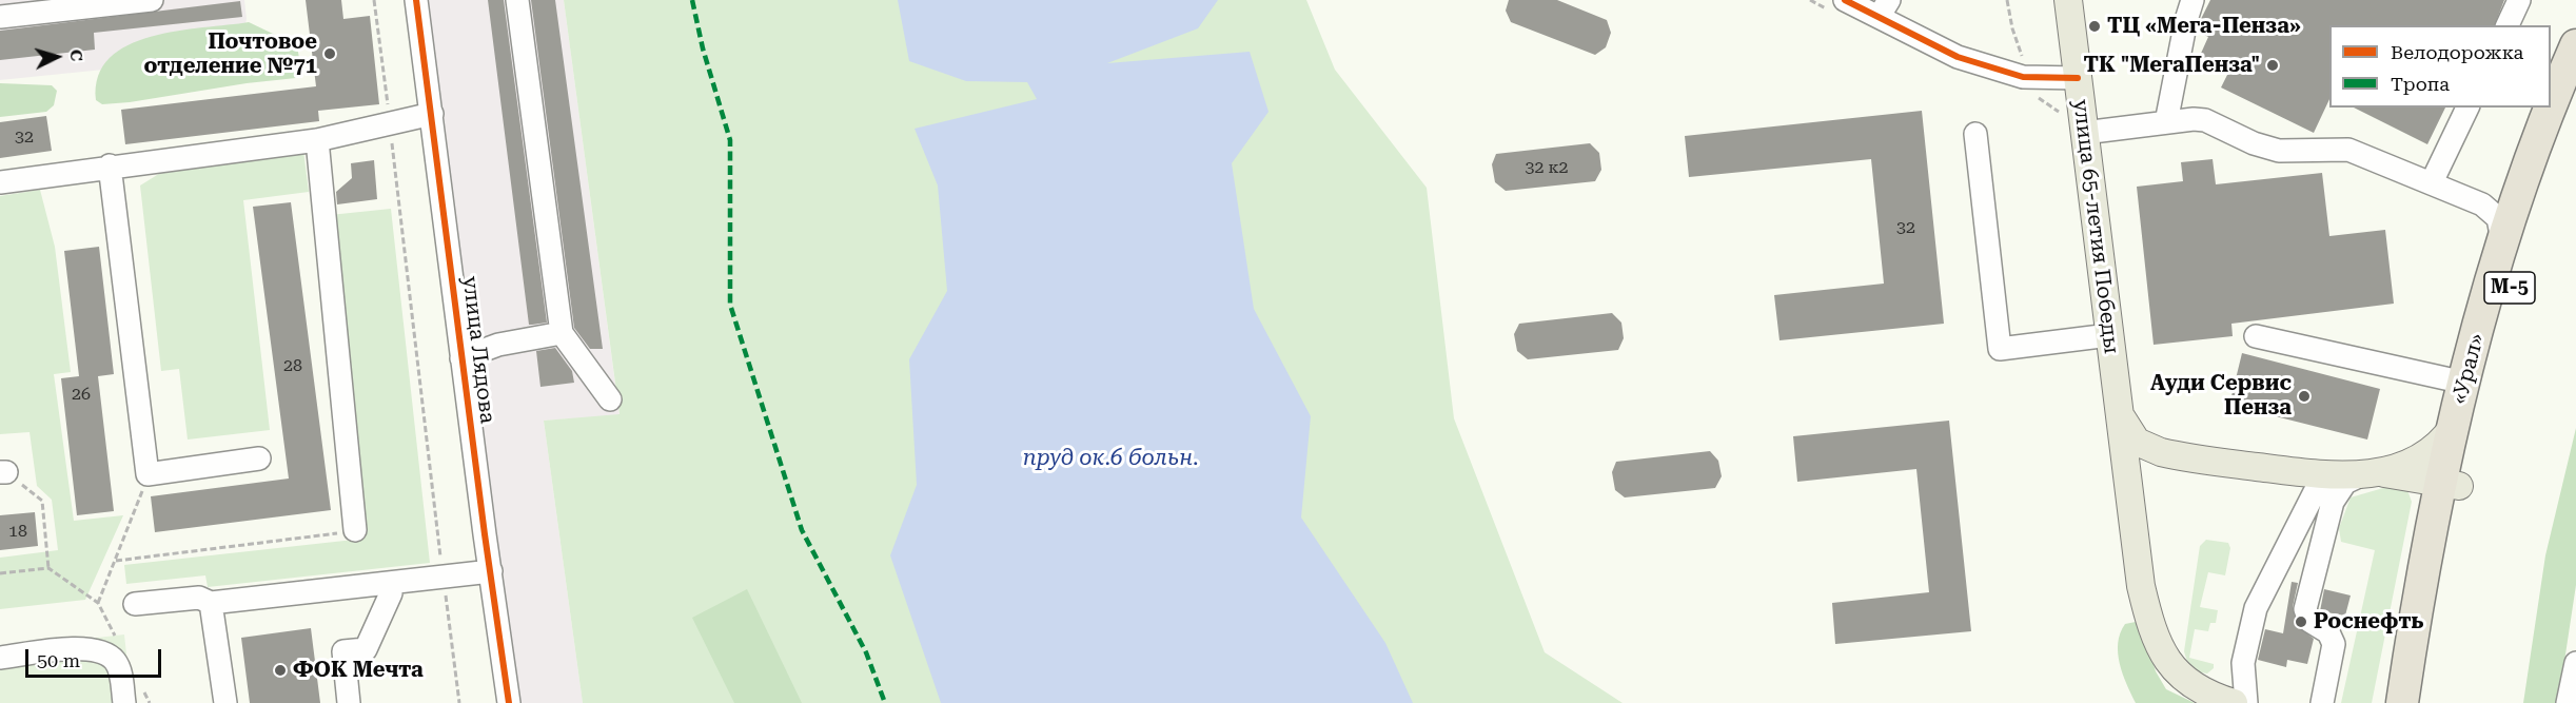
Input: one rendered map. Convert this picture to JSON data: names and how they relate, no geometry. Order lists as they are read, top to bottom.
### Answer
{
  "streets": {
    "highway": ["М-5", "«Урал»"],
    "main road": ["улица 65-летия Победы"],
    "street": ["улица Лядова"]
  },
  "water": ["пруд ок.6 больн."],
  "places": [
    "ТЦ «Мега-Пенза»",
    "Почтовое отделение №71",
    "ТК \"МегаПенза\"",
    "Ауди Сервис Пенза",
    "Роснефть",
    "ФОК Мечта"
  ],
  "house_numbers": [
    "32",
    "32 к2",
    "32",
    "28",
    "26",
    "18"
  ],
  "legend": ["Велодорожка", "Тропа"],
  "scale_bar": "50 m",
  "north": "right"
}
